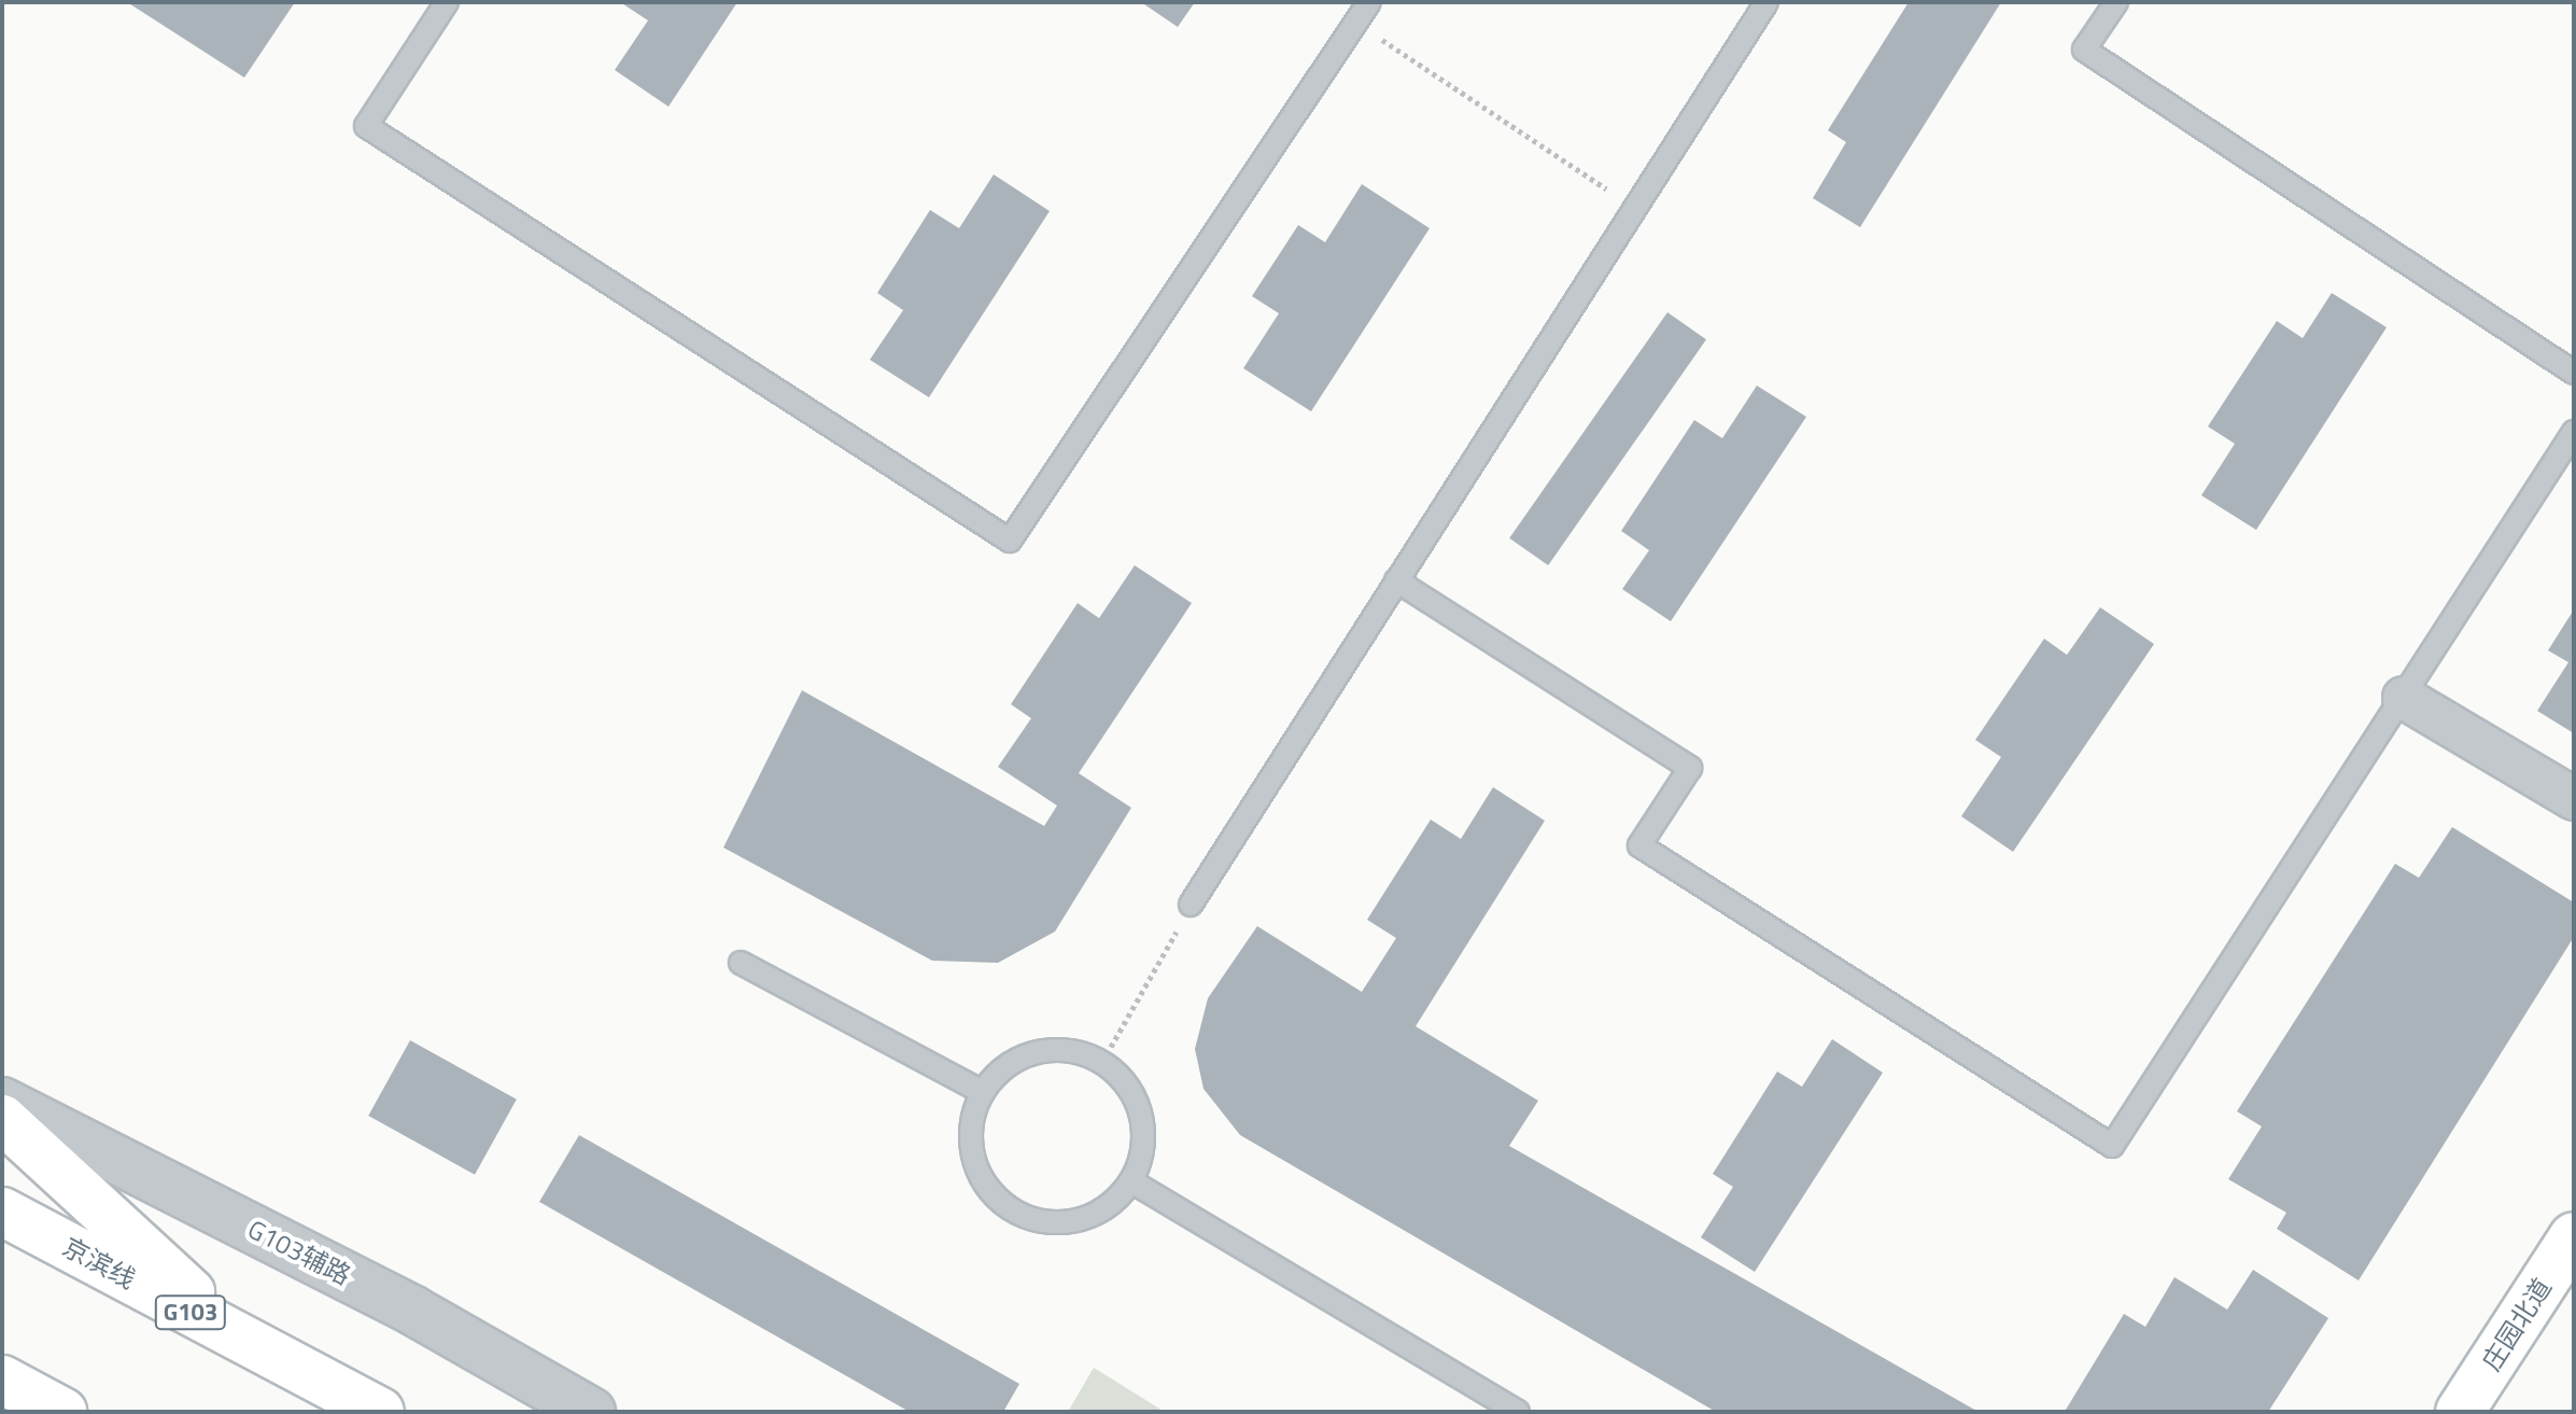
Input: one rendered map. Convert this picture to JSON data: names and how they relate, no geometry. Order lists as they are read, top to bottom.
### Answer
{
  "streets": {
    "main road": ["京滨线", "G103", "庄园北道"],
    "street": ["G103辅路"]
  }
}
